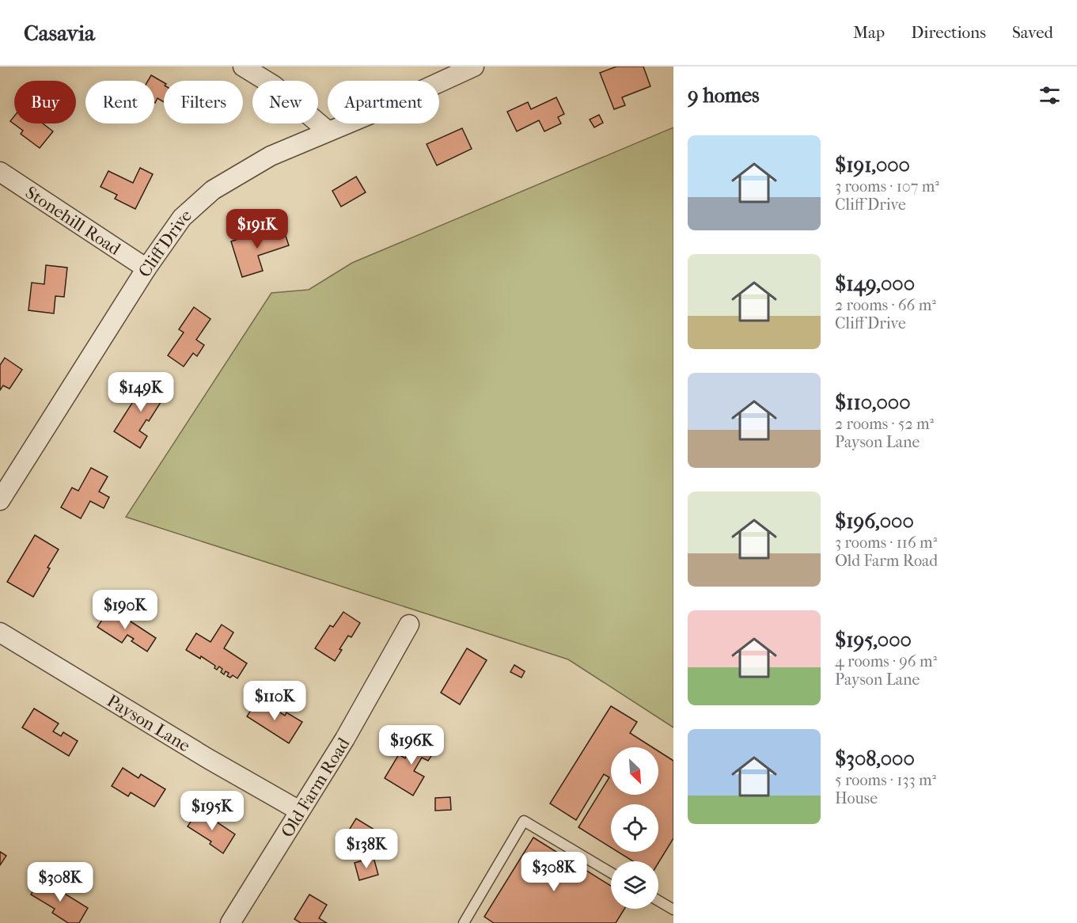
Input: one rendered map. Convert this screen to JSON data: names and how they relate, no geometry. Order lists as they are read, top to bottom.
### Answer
{
  "streets": {
    "street": [
      "Stonehill Road",
      "Cliff Drive",
      "Payson Lane",
      "Old Farm Road"
    ]
  },
  "crossings": [
    ["Stonehill Road", "Cliff Drive"],
    ["Payson Lane", "Old Farm Road"]
  ],
  "north": "bottom right",
  "page": {
    "header": "Casavia",
    "nav": ["Map", "Directions", "Saved"],
    "heading": "9 homes",
    "chip": [
      "Buy",
      "Rent",
      "Filters",
      "New",
      "Apartment"
    ],
    "list": [
      {
        "name": "$191,000",
        "note": "3 rooms · 107 m² · Cliff Drive"
      },
      {
        "name": "$149,000",
        "note": "2 rooms · 66 m² · Cliff Drive"
      },
      {
        "name": "$110,000",
        "note": "2 rooms · 52 m² · Payson Lane"
      },
      {
        "name": "$196,000",
        "note": "3 rooms · 116 m² · Old Farm Road"
      },
      {
        "name": "$195,000",
        "note": "4 rooms · 96 m² · Payson Lane"
      },
      {
        "name": "$308,000",
        "note": "5 rooms · 133 m² · House"
      }
    ],
    "price": [
      "$191K",
      "$149K",
      "$190K",
      "$110K",
      "$196K",
      "$195K",
      "$138K",
      "$308K",
      "$308K"
    ]
  }
}
